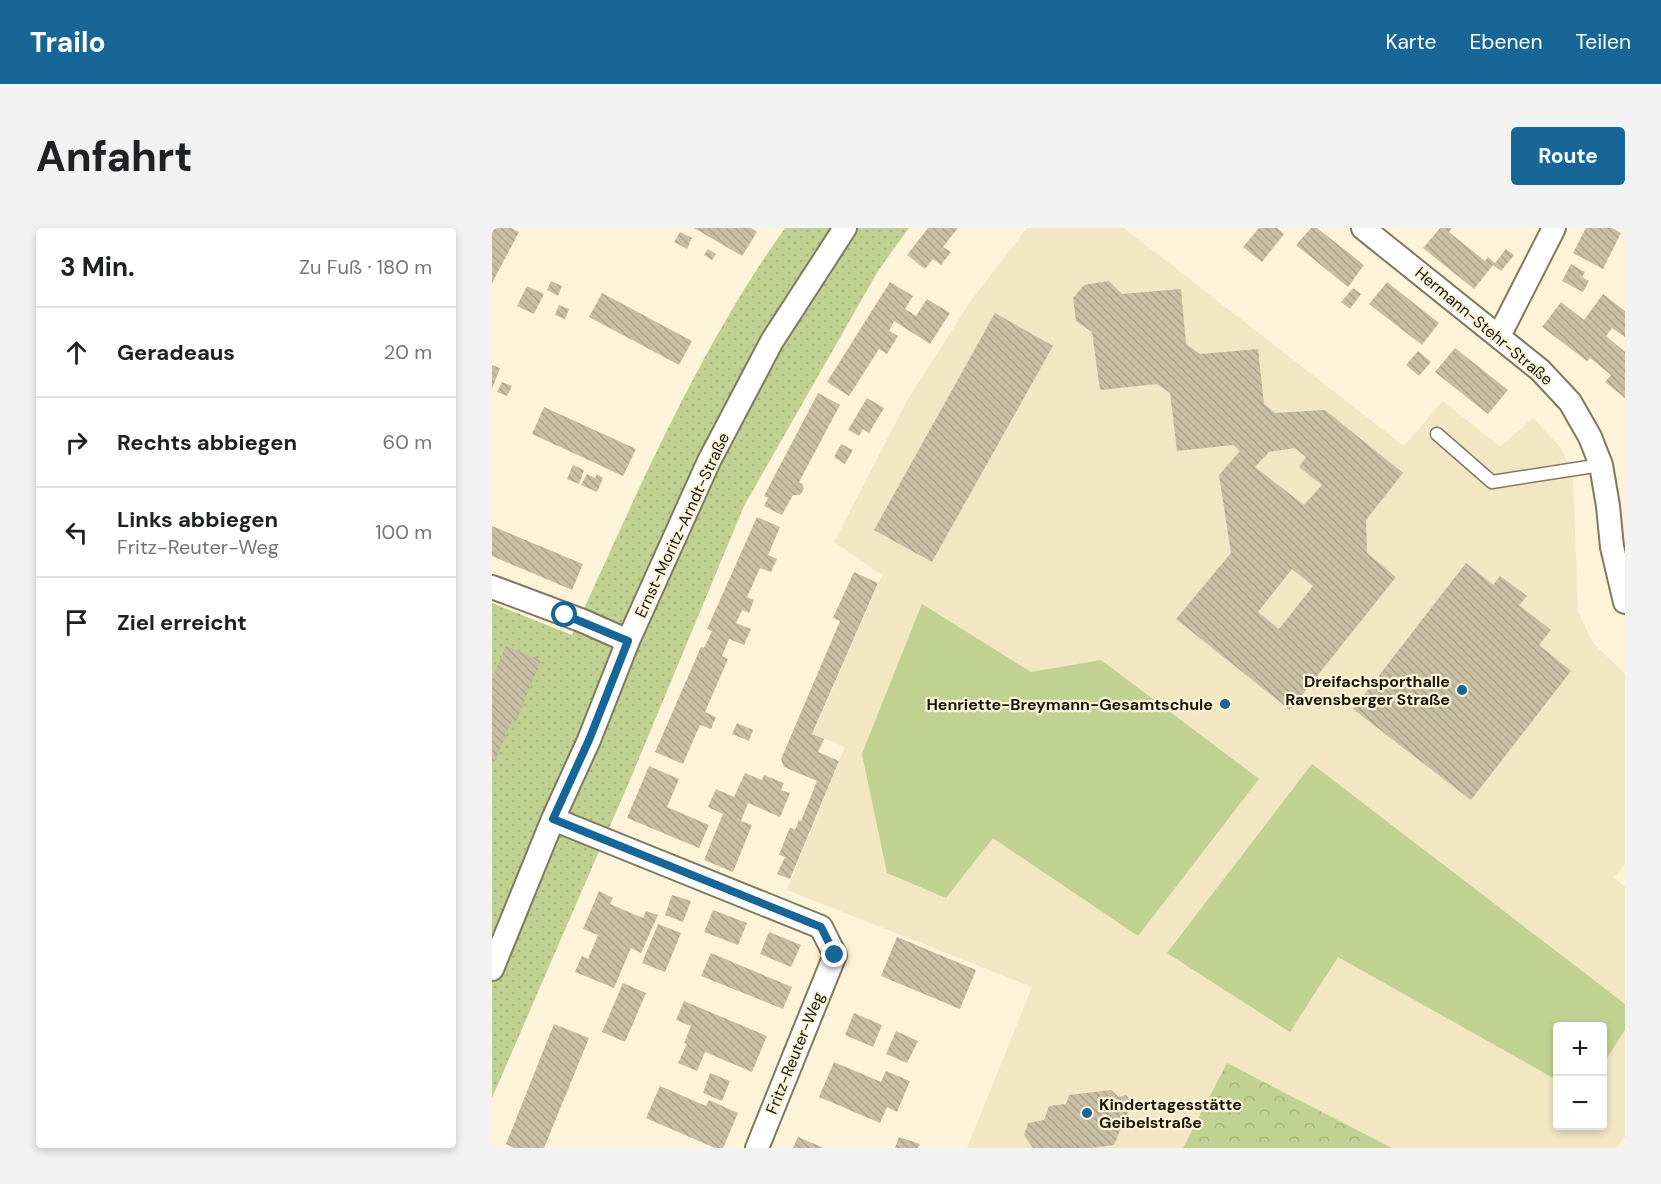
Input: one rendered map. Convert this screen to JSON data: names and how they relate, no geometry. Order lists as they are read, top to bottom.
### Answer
{
  "streets": {
    "street": ["Hermann-Stehr-Straße", "Ernst-Moritz-Arndt-Straße", "Fritz-Reuter-Weg"]
  },
  "crossings": [
    ["Ernst-Moritz-Arndt-Straße", "Fritz-Reuter-Weg"]
  ],
  "places": ["Dreifachsporthalle Ravensberger Straße", "Henriette-Breymann-Gesamtschule", "Kindertagesstätte Geibelstraße"],
  "page": {
    "header": "Trailo",
    "nav": ["Karte", "Ebenen", "Teilen"],
    "buttons": "Route",
    "title": "Anfahrt",
    "heading": ["3 Min.", "Zu Fuß · 180 m"],
    "list": [
      ["Geradeaus", "20 m"],
      ["Rechts abbiegen", "60 m"],
      ["Links abbiegen", "Fritz-Reuter-Weg", "100 m"],
      "Ziel erreicht"
    ],
    "map_buttons": ["+", "−"]
  }
}
